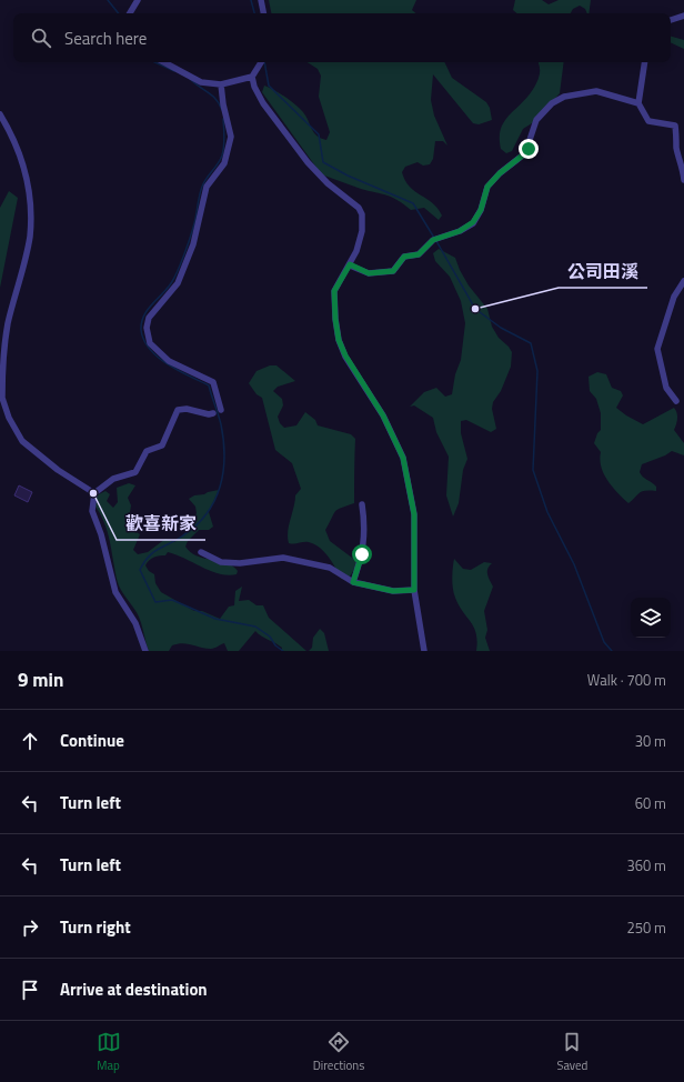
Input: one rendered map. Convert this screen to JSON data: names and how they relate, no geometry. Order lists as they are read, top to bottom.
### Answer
{
  "places": ["公司田溪", "歡喜新家"],
  "page": {
    "search": "Search here",
    "heading": ["9 min", "Walk · 700 m"],
    "list": [
      ["Continue", "30 m"],
      ["Turn left", "60 m"],
      ["Turn left", "360 m"],
      ["Turn right", "250 m"],
      "Arrive at destination"
    ],
    "nav": ["Map", "Directions", "Saved"]
  }
}
